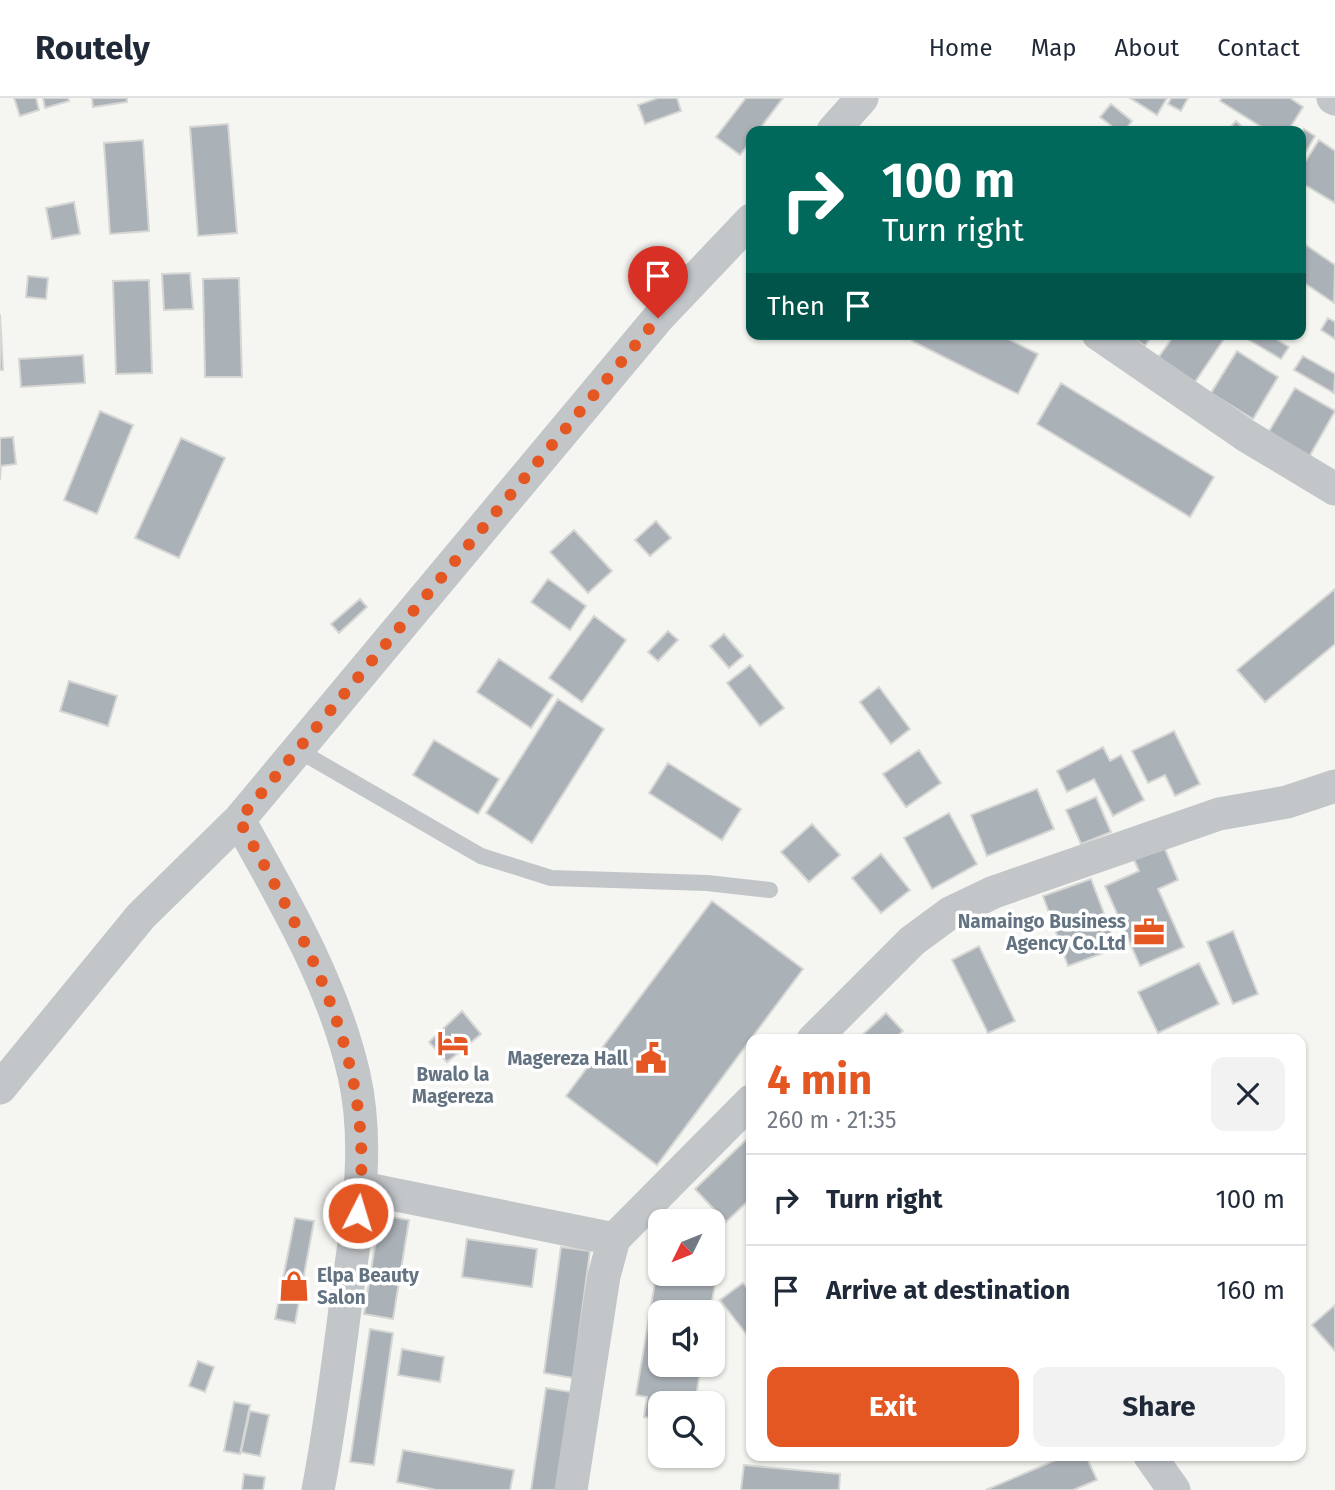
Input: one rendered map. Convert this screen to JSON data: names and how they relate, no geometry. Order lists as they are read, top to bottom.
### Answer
{
  "places": {
    "office": ["Namaingo Business Agency Co.Ltd"],
    "hotel": ["Bwalo la Magereza"],
    "public building": ["Magereza Hall"],
    "shop": ["Elpa Beauty Salon"]
  },
  "north": "bottom left",
  "page": {
    "header": "Routely",
    "nav": [
      "Home",
      "Map",
      "About",
      "Contact"
    ],
    "turn": ["100 m", "Turn right"],
    "then": "Then",
    "heading": ["4 min", "260 m · 21:35"],
    "list": [
      {
        "name": "Turn right",
        "value": "100 m"
      },
      {
        "name": "Arrive at destination",
        "value": "160 m"
      }
    ],
    "buttons": ["Exit", "Share"]
  }
}
